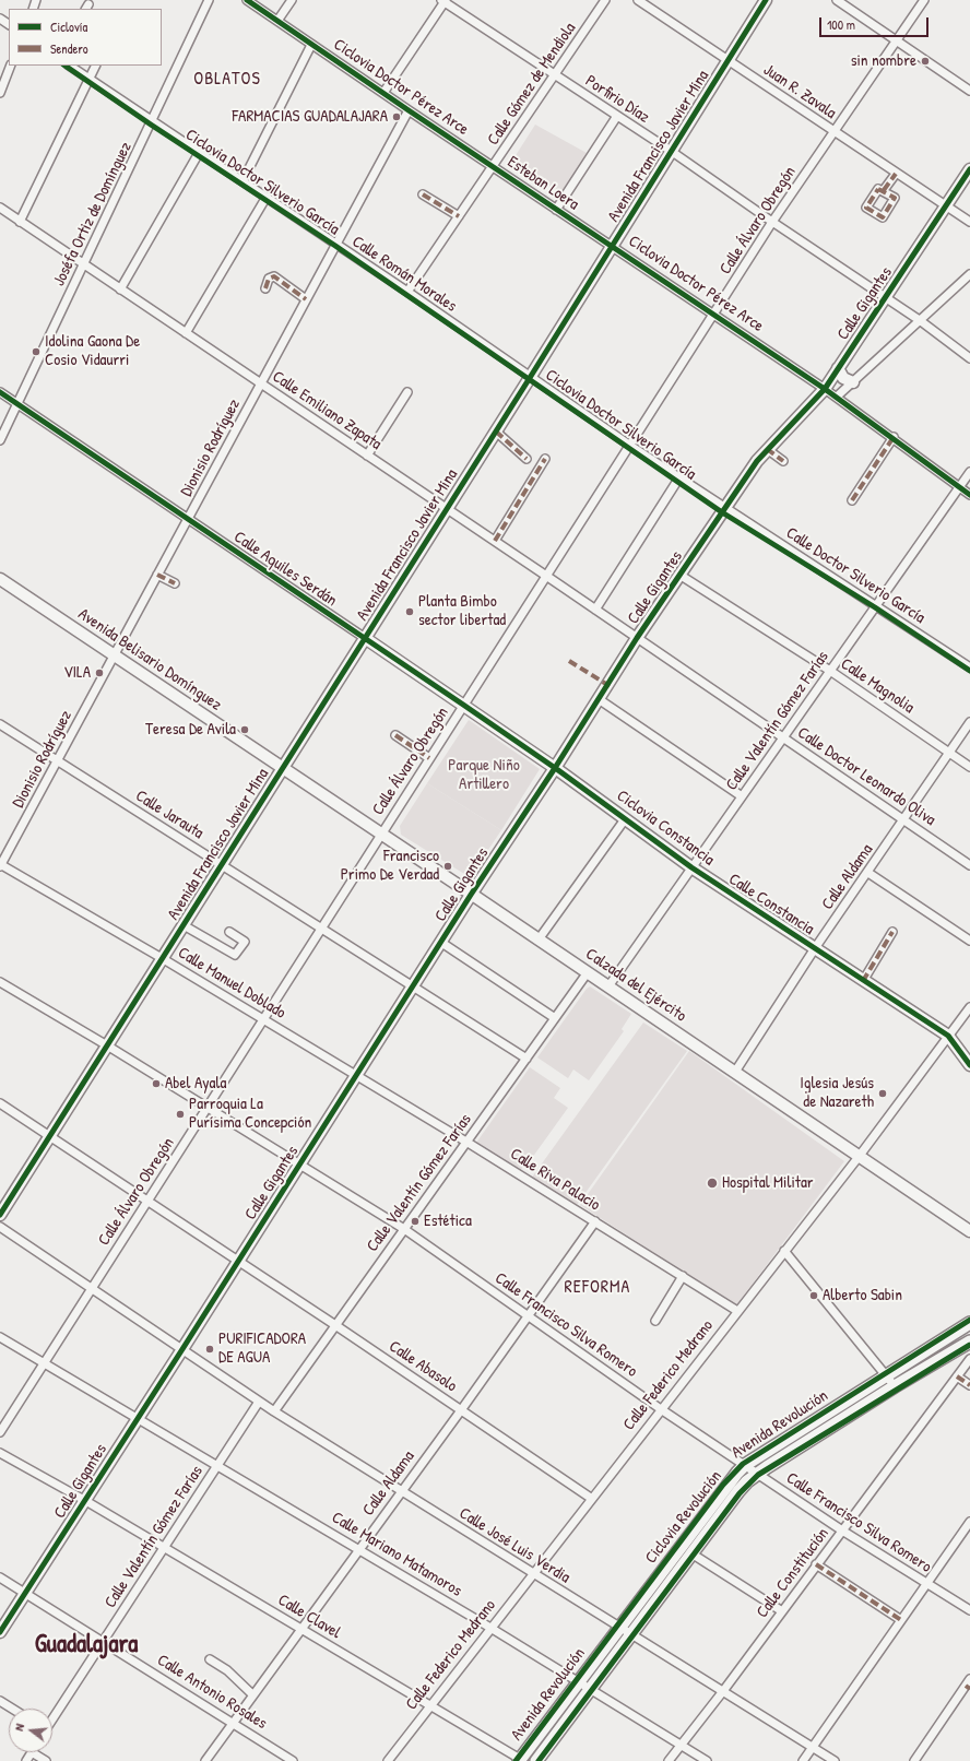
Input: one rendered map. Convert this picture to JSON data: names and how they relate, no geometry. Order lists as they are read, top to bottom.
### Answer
{
  "streets": {
    "main road": [
      "Avenida Francisco Javier Mina",
      "Calle Gigantes",
      "Calle Aquiles Serdán",
      "Avenida Belisario Domínguez",
      "Calle Constancia",
      "Calzada del Ejército",
      "Avenida Revolución"
    ],
    "street": [
      "Calle Gómez de Mendiola",
      "Juan R. Zavala",
      "Porfirio Díaz",
      "Esteban Loera",
      "Joséfa Ortiz de Domínguez",
      "Calle Álvaro Obregón",
      "Calle Román Morales",
      "Calle Emiliano Zapata",
      "Dionisio Rodríguez",
      "Calle Doctor Silverio García",
      "Calle Magnolia",
      "Calle Valentín Gómez Farías",
      "Calle Doctor Leonardo Oliva",
      "Calle Jarauta",
      "Calle Aldama",
      "Calle Manuel Doblado",
      "Calle Riva Palacio",
      "Calle Francisco Silva Romero",
      "Calle Abasolo",
      "Calle Federico Medrano",
      "Calle José Luis Verdia",
      "Calle Mariano Matamoros",
      "Calle Constitución",
      "Calle Clavel",
      "Calle Antonio Rosales"
    ],
    "cycle path": [
      "Ciclovia Doctor Pérez Arce",
      "Ciclovia Doctor Silverio García",
      "Ciclovia Constancia",
      "Ciclovia Revolución"
    ]
  },
  "crossings": [
    ["Calle Gómez de Mendiola", "Porfirio Díaz"],
    ["Calle Gómez de Mendiola", "Esteban Loera"],
    ["Calle Gómez de Mendiola", "Calle Román Morales"],
    ["Juan R. Zavala", "Avenida Francisco Javier Mina"],
    ["Juan R. Zavala", "Calle Álvaro Obregón"],
    ["Juan R. Zavala", "Calle Gigantes"],
    ["Porfirio Díaz", "Avenida Francisco Javier Mina"],
    ["Porfirio Díaz", "Calle Álvaro Obregón"],
    ["Porfirio Díaz", "Calle Gigantes"],
    ["Avenida Francisco Javier Mina", "Esteban Loera"],
    ["Avenida Francisco Javier Mina", "Calle Román Morales"],
    ["Avenida Francisco Javier Mina", "Calle Emiliano Zapata"],
    ["Avenida Francisco Javier Mina", "Calle Aquiles Serdán"],
    ["Avenida Francisco Javier Mina", "Avenida Belisario Domínguez"],
    ["Avenida Francisco Javier Mina", "Calle Jarauta"],
    ["Avenida Francisco Javier Mina", "Calle Manuel Doblado"],
    ["Avenida Francisco Javier Mina", "Calzada del Ejército"],
    ["Avenida Francisco Javier Mina", "Calle Francisco Silva Romero"],
    ["Avenida Francisco Javier Mina", "Calle Abasolo"],
    ["Esteban Loera", "Calle Álvaro Obregón"],
    ["Esteban Loera", "Calle Gigantes"],
    ["Esteban Loera", "Dionisio Rodríguez"],
    ["Esteban Loera", "Calle Valentín Gómez Farías"],
    ["Joséfa Ortiz de Domínguez", "Calle Román Morales"],
    ["Joséfa Ortiz de Domínguez", "Calle Emiliano Zapata"],
    ["Joséfa Ortiz de Domínguez", "Calle Aquiles Serdán"],
    ["Calle Álvaro Obregón", "Calle Román Morales"],
    ["Calle Álvaro Obregón", "Calle Emiliano Zapata"],
    ["Calle Álvaro Obregón", "Calle Aquiles Serdán"],
    ["Calle Álvaro Obregón", "Calle Jarauta"],
    ["Calle Álvaro Obregón", "Calle Manuel Doblado"],
    ["Calle Álvaro Obregón", "Calzada del Ejército"],
    ["Calle Álvaro Obregón", "Calle Francisco Silva Romero"],
    ["Calle Álvaro Obregón", "Calle Abasolo"],
    ["Calle Álvaro Obregón", "Calle José Luis Verdia"],
    ["Calle Álvaro Obregón", "Calle Mariano Matamoros"],
    ["Calle Román Morales", "Calle Gigantes"],
    ["Calle Román Morales", "Dionisio Rodríguez"],
    ["Calle Román Morales", "Calle Doctor Silverio García"],
    ["Calle Gigantes", "Calle Emiliano Zapata"],
    ["Calle Gigantes", "Calle Aquiles Serdán"],
    ["Calle Gigantes", "Calle Doctor Silverio García"],
    ["Calle Gigantes", "Calle Magnolia"],
    ["Calle Gigantes", "Calle Doctor Leonardo Oliva"],
    ["Calle Gigantes", "Calle Jarauta"],
    ["Calle Gigantes", "Calle Constancia"],
    ["Calle Gigantes", "Calle Manuel Doblado"],
    ["Calle Gigantes", "Calzada del Ejército"],
    ["Calle Gigantes", "Calle Riva Palacio"],
    ["Calle Gigantes", "Calle Francisco Silva Romero"],
    ["Calle Gigantes", "Calle Abasolo"],
    ["Calle Gigantes", "Calle José Luis Verdia"],
    ["Calle Gigantes", "Calle Mariano Matamoros"],
    ["Calle Gigantes", "Calle Clavel"],
    ["Calle Gigantes", "Calle Antonio Rosales"],
    ["Calle Emiliano Zapata", "Dionisio Rodríguez"],
    ["Calle Emiliano Zapata", "Calle Doctor Leonardo Oliva"],
    ["Dionisio Rodríguez", "Calle Aquiles Serdán"],
    ["Dionisio Rodríguez", "Avenida Belisario Domínguez"],
    ["Dionisio Rodríguez", "Calle Jarauta"],
    ["Dionisio Rodríguez", "Calle Manuel Doblado"],
    ["Calle Aquiles Serdán", "Calle Constancia"],
    ["Calle Doctor Silverio García", "Calle Valentín Gómez Farías"],
    ["Avenida Belisario Domínguez", "Calzada del Ejército"],
    ["Calle Magnolia", "Calle Valentín Gómez Farías"],
    ["Calle Magnolia", "Calle Aldama"],
    ["Calle Valentín Gómez Farías", "Calle Doctor Leonardo Oliva"],
    ["Calle Valentín Gómez Farías", "Calle Jarauta"],
    ["Calle Valentín Gómez Farías", "Calle Constancia"],
    ["Calle Valentín Gómez Farías", "Calzada del Ejército"],
    ["Calle Valentín Gómez Farías", "Calle Riva Palacio"],
    ["Calle Valentín Gómez Farías", "Calle Francisco Silva Romero"],
    ["Calle Valentín Gómez Farías", "Calle Abasolo"],
    ["Calle Valentín Gómez Farías", "Calle José Luis Verdia"],
    ["Calle Valentín Gómez Farías", "Calle Mariano Matamoros"],
    ["Calle Valentín Gómez Farías", "Calle Clavel"],
    ["Calle Valentín Gómez Farías", "Calle Antonio Rosales"],
    ["Calle Doctor Leonardo Oliva", "Calle Aldama"],
    ["Calle Aldama", "Calle Constancia"],
    ["Calle Aldama", "Calzada del Ejército"],
    ["Calle Aldama", "Calle Riva Palacio"],
    ["Calle Aldama", "Calle Francisco Silva Romero"],
    ["Calle Aldama", "Calle Abasolo"],
    ["Calle Aldama", "Calle José Luis Verdia"],
    ["Calle Aldama", "Calle Mariano Matamoros"],
    ["Calle Aldama", "Calle Clavel"],
    ["Calle Aldama", "Calle Antonio Rosales"],
    ["Calle Constancia", "Calle Federico Medrano"],
    ["Calle Manuel Doblado", "Calle Riva Palacio"],
    ["Calzada del Ejército", "Calle Federico Medrano"],
    ["Calle Riva Palacio", "Calle Federico Medrano"],
    ["Calle Francisco Silva Romero", "Calle Federico Medrano"],
    ["Calle Francisco Silva Romero", "Avenida Revolución"],
    ["Calle Francisco Silva Romero", "Calle Constitución"],
    ["Calle Abasolo", "Calle Federico Medrano"],
    ["Calle Federico Medrano", "Calle José Luis Verdia"],
    ["Calle Federico Medrano", "Calle Mariano Matamoros"],
    ["Calle Federico Medrano", "Calle Clavel"],
    ["Avenida Revolución", "Calle José Luis Verdia"],
    ["Avenida Revolución", "Calle Mariano Matamoros"],
    ["Avenida Revolución", "Calle Clavel"],
    ["Calle José Luis Verdia", "Calle Constitución"],
    ["Calle Mariano Matamoros", "Calle Constitución"]
  ],
  "districts": ["OBLATOS", "REFORMA", "Guadalajara"],
  "parks": ["Parque Niño Artillero"],
  "places": [
    "sin nombre",
    "FARMACIAS GUADALAJARA",
    "Idolina Gaona De Cosio Vidaurri",
    "Planta Bimbo sector libertad",
    "VILA",
    "Teresa De Avila",
    "Francisco Primo De Verdad",
    "Abel Ayala",
    "Iglesia Jesús de Nazareth",
    "Parroquia La Purísima Concepción",
    "Hospital Militar",
    "Estética",
    "Alberto Sabin",
    "PURIFICADORA DE AGUA"
  ],
  "legend": ["Ciclovía", "Sendero"],
  "scale_bar": "100 m",
  "north": "left"
}
